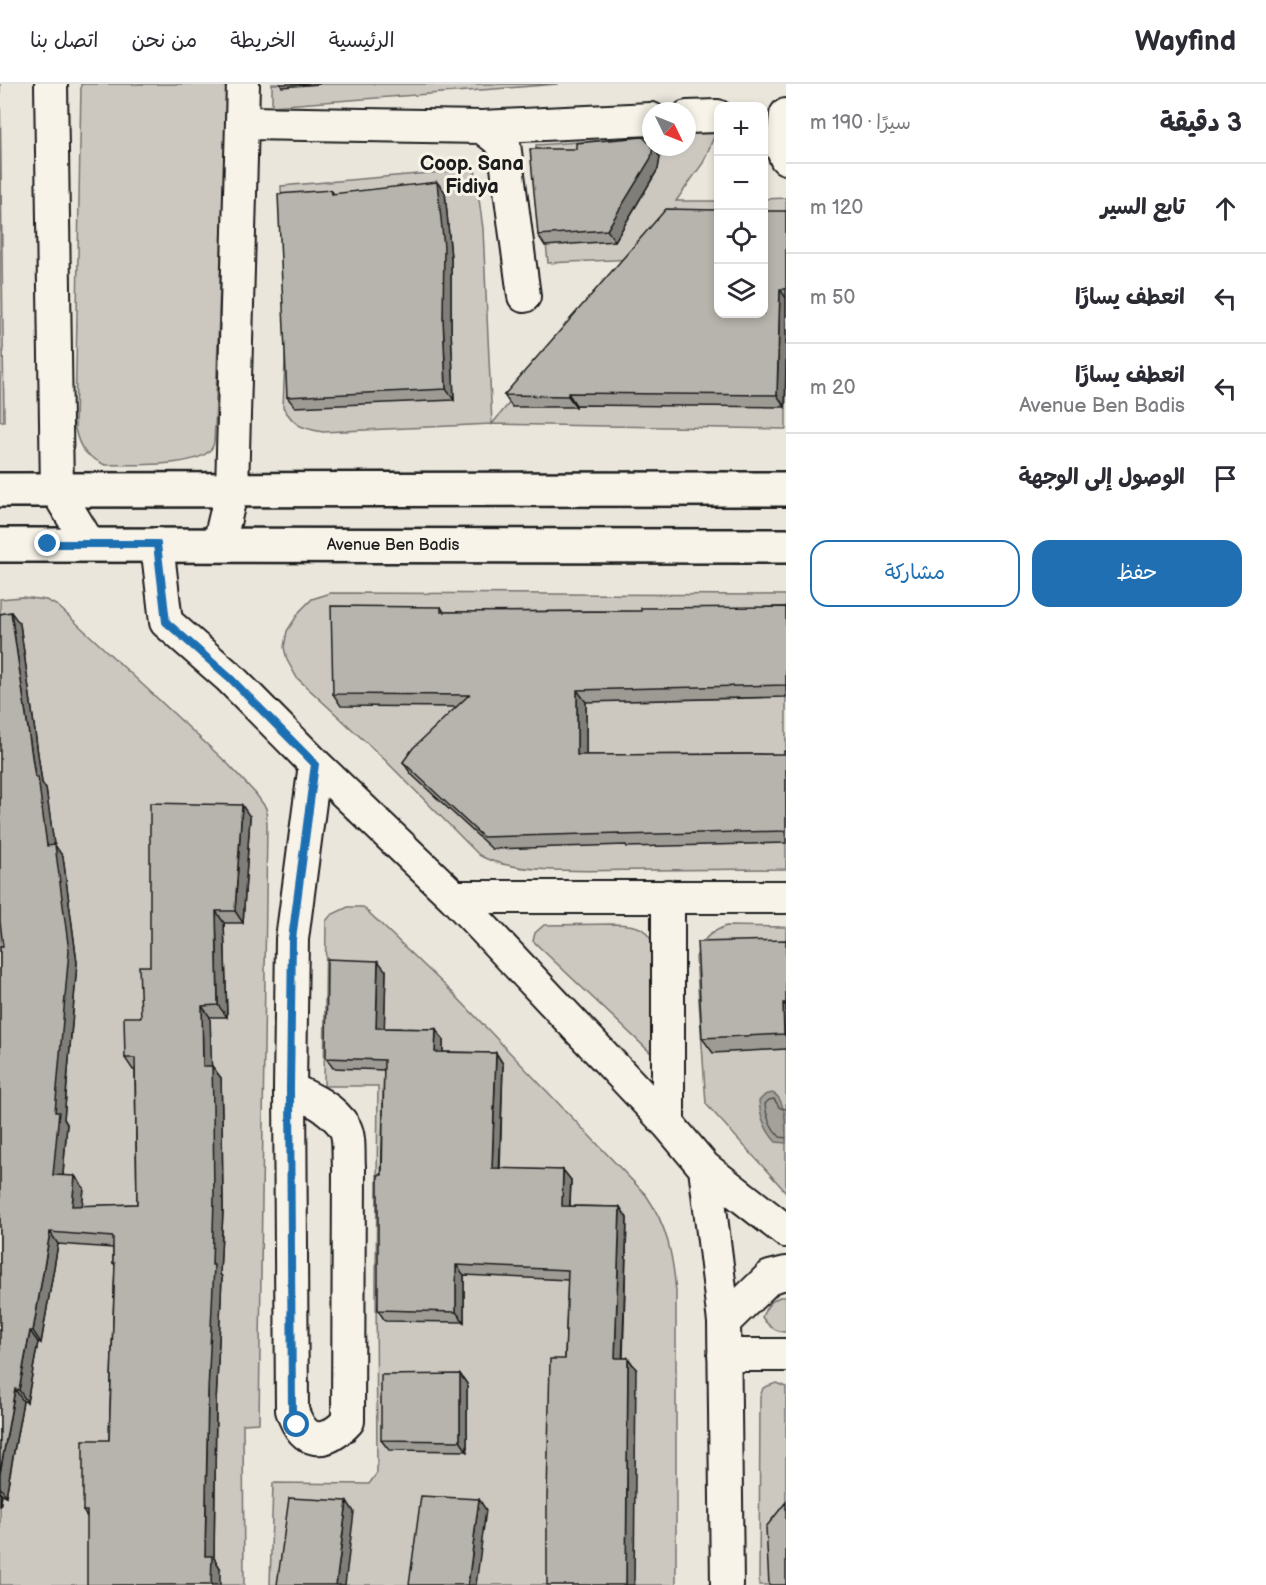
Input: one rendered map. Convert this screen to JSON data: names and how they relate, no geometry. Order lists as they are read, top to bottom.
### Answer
{
  "streets": {
    "main road": ["Avenue Ben Badis"]
  },
  "districts": ["Coop. Sana Fidiya"],
  "north": "bottom right",
  "page": {
    "header": "Wayfind",
    "nav": [
      "الرئيسية",
      "الخريطة",
      "من نحن",
      "اتصل بنا"
    ],
    "heading": ["3 دقيقة", "سيرًا · 190 m"],
    "map_buttons": ["+", "−"],
    "list": [
      ["تابع السير", "120 m"],
      ["انعطف يسارًا", "50 m"],
      ["انعطف يسارًا", "Avenue Ben Badis", "20 m"],
      "الوصول إلى الوجهة"
    ],
    "buttons": ["حفظ", "مشاركة"]
  }
}
